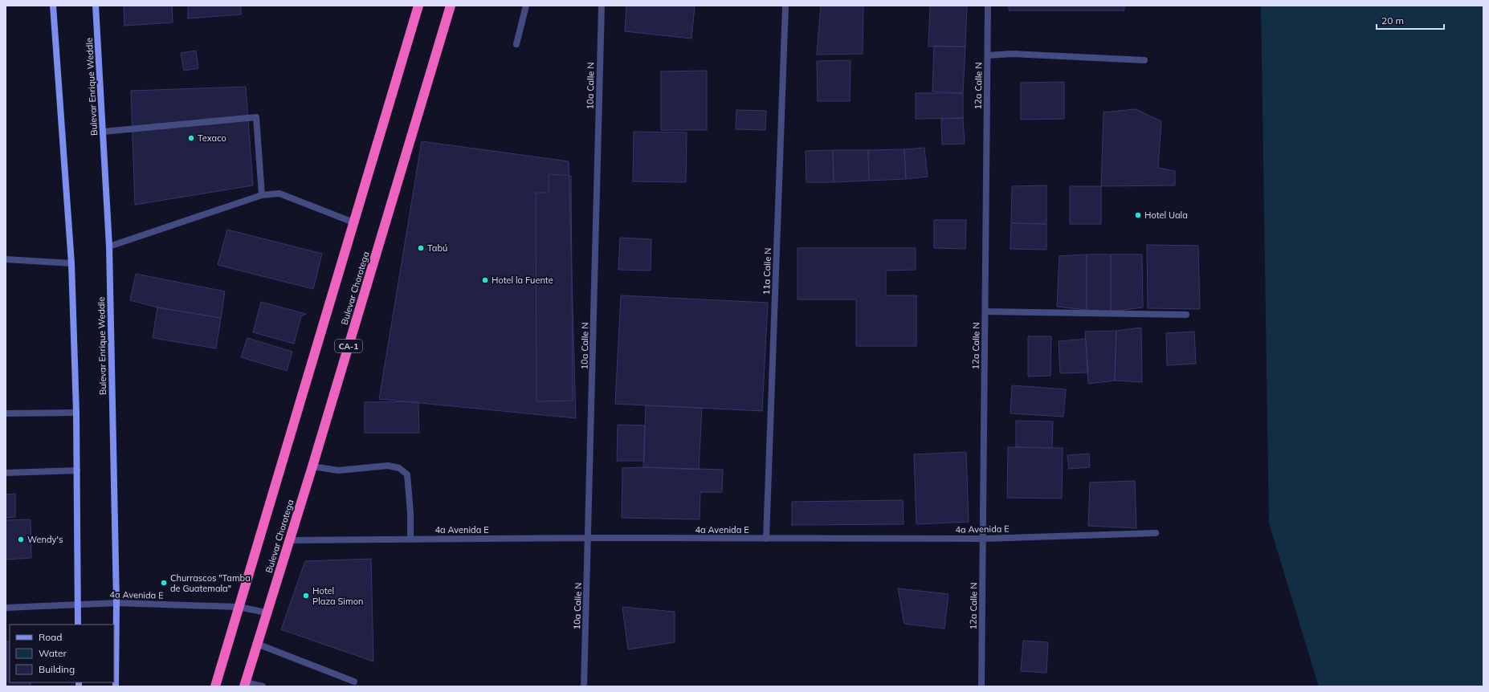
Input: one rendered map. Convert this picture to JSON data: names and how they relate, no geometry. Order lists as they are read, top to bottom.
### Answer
{
  "streets": {
    "highway": ["Bulevar Chorotega", "CA-1"],
    "street": [
      "10a Calle N",
      "12a Calle N",
      "Bulevar Enrique Weddle",
      "11a Calle N",
      "4a Avenida E"
    ]
  },
  "crossings": [
    ["10a Calle N", "4a Avenida E"],
    ["12a Calle N", "4a Avenida E"],
    ["Bulevar Enrique Weddle", "4a Avenida E"],
    ["11a Calle N", "4a Avenida E"],
    ["Bulevar Chorotega", "4a Avenida E"]
  ],
  "places": [
    "Texaco",
    "Hotel Uala",
    "Tabú",
    "Hotel la Fuente",
    "Wendy's",
    "Churrascos \"Tamba de Guatemala\"",
    "Hotel Plaza Simon"
  ],
  "legend": ["Road", "Water", "Building"],
  "scale_bar": "20 m"
}
